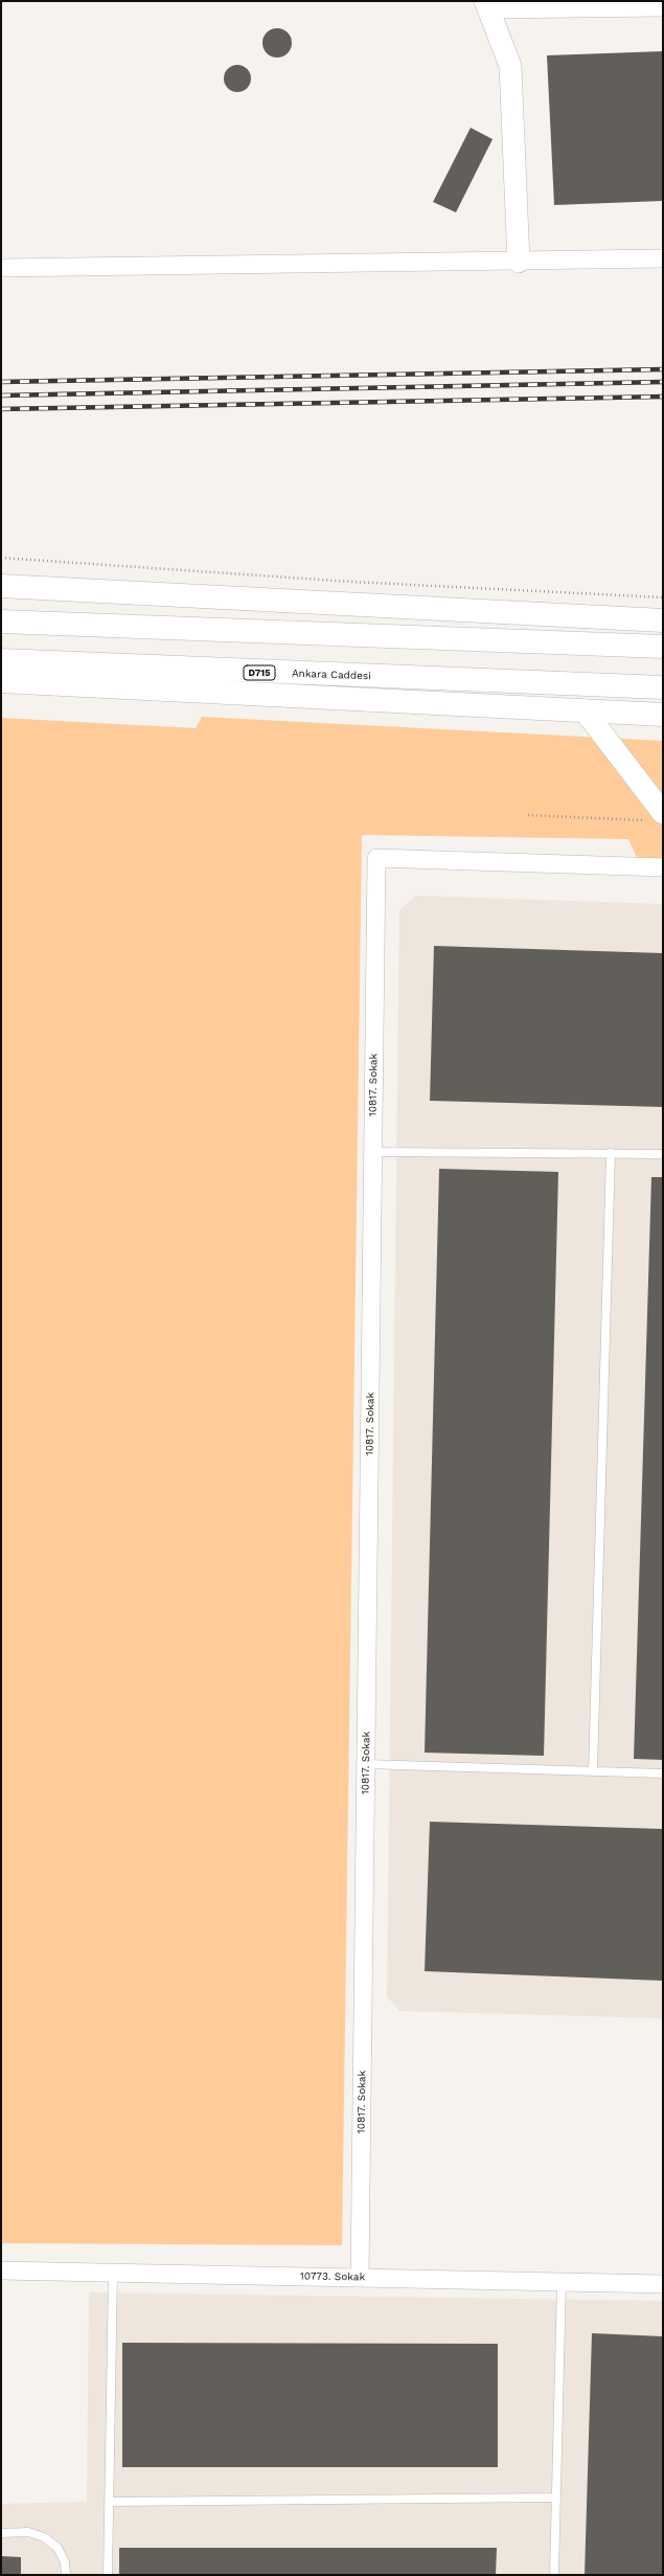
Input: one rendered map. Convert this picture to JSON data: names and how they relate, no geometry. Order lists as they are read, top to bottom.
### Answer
{
  "streets": {
    "highway": ["D715", "Ankara Caddesi"],
    "street": ["10817. Sokak", "10773. Sokak"]
  },
  "crossings": [
    ["10817. Sokak", "10773. Sokak"]
  ]
}
